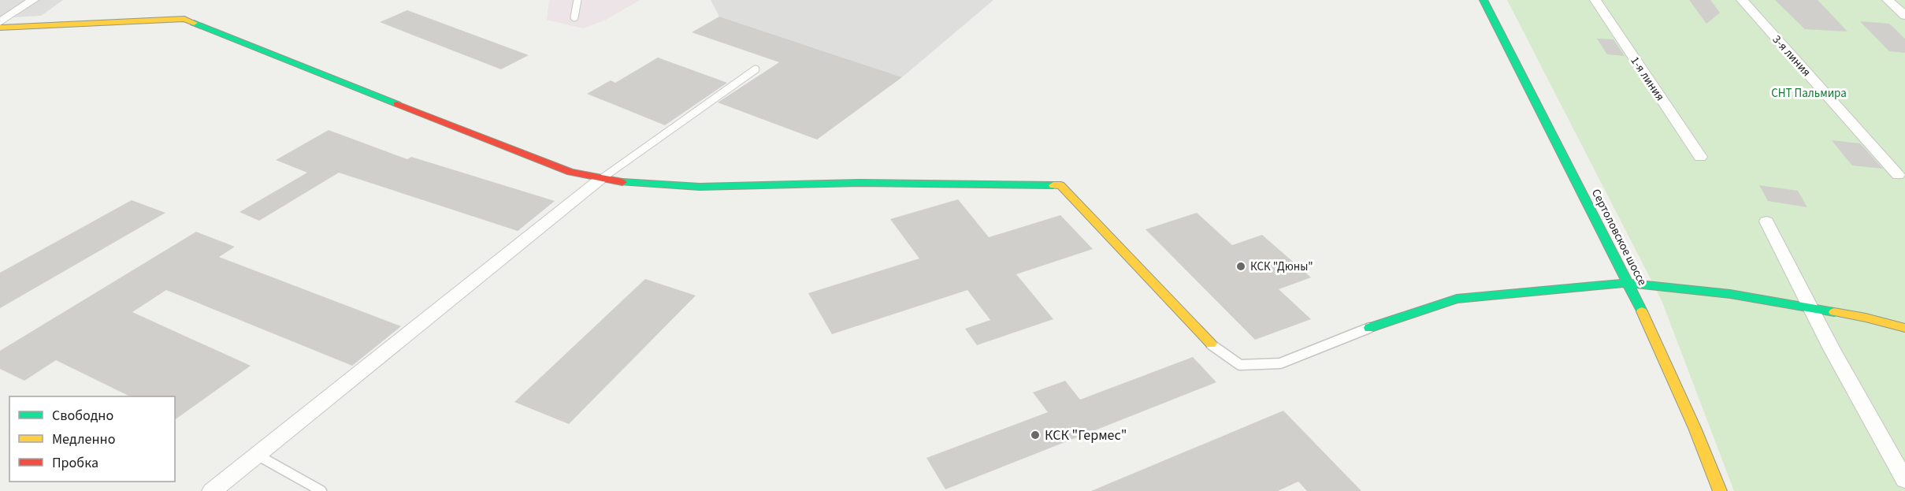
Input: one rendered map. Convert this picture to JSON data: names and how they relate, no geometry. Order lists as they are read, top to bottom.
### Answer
{
  "streets": {
    "street": ["3-я линия", "1-я линия", "Сертоловское шоссе"]
  },
  "parks": ["СНТ Пальмира"],
  "places": ["КСК \"Дюны\"", "КСК \"Гермес\""],
  "legend": ["Свободно", "Медленно", "Пробка"]
}
